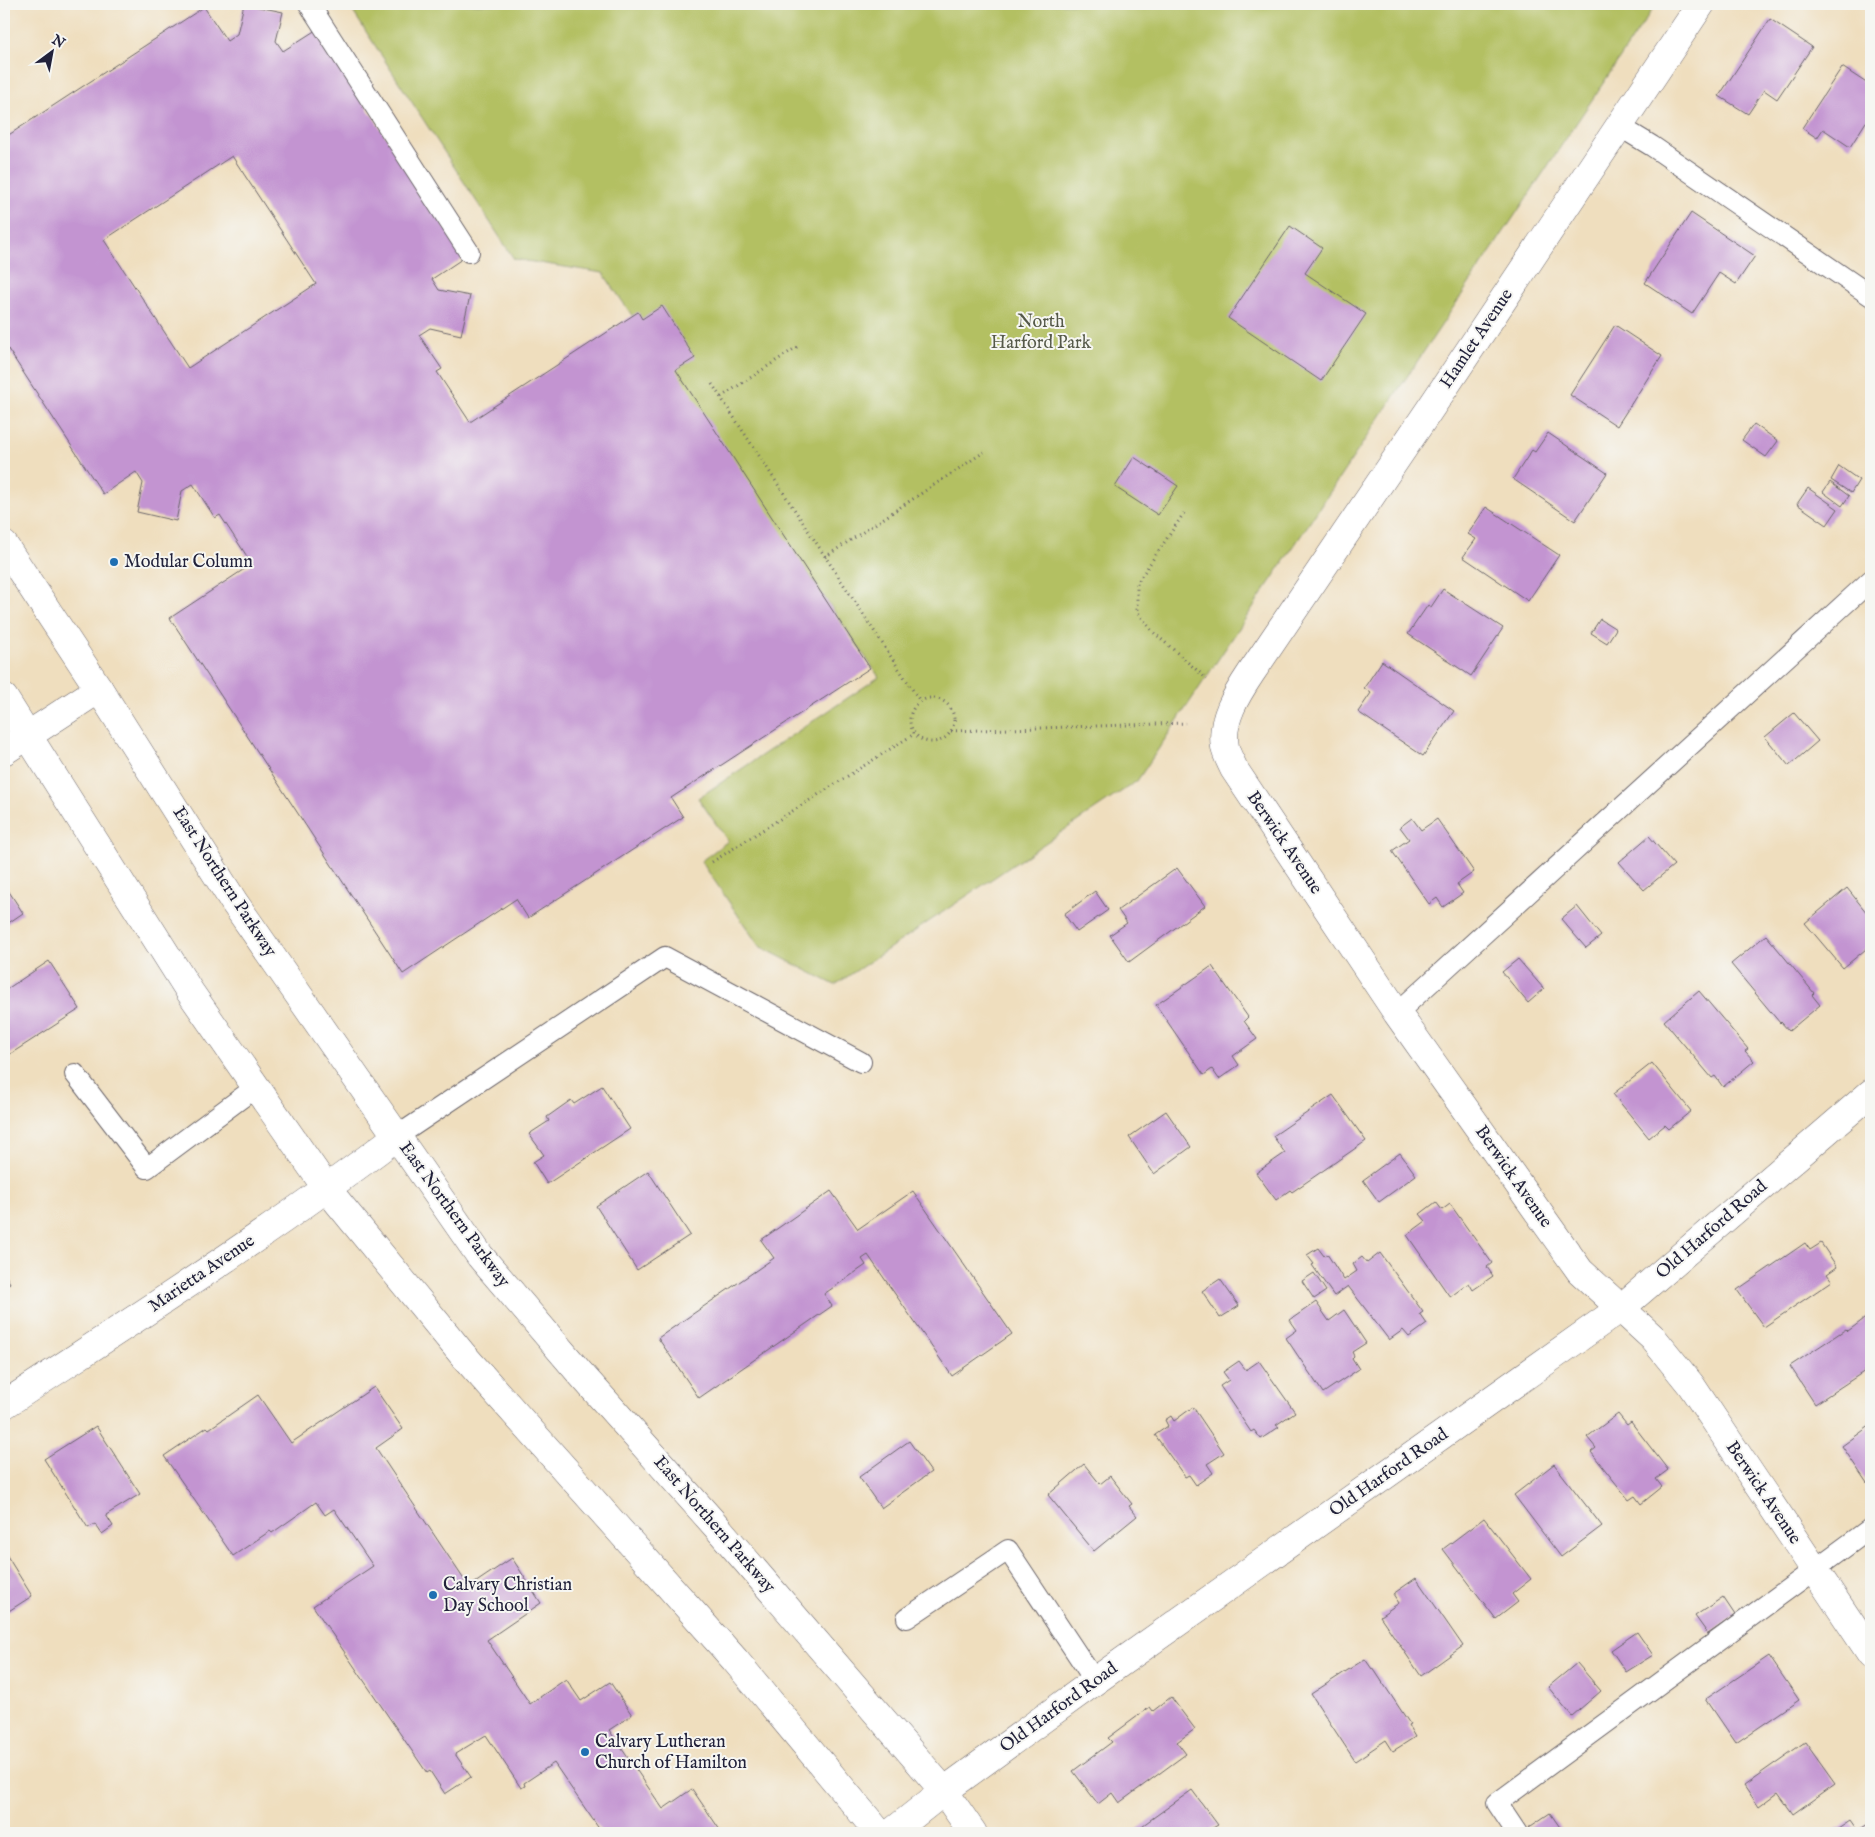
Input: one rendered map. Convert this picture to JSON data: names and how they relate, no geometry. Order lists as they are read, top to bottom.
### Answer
{
  "streets": {
    "street": [
      "Hamlet Avenue",
      "Berwick Avenue",
      "East Northern Parkway",
      "Old Harford Road",
      "Marietta Avenue"
    ]
  },
  "crossings": [
    ["Hamlet Avenue", "Berwick Avenue"],
    ["Berwick Avenue", "Old Harford Road"],
    ["East Northern Parkway", "Old Harford Road"],
    ["East Northern Parkway", "Marietta Avenue"]
  ],
  "parks": ["North Harford Park"],
  "places": ["Modular Column", "Calvary Christian Day School", "Calvary Lutheran Church of Hamilton"],
  "north": "top right"
}
